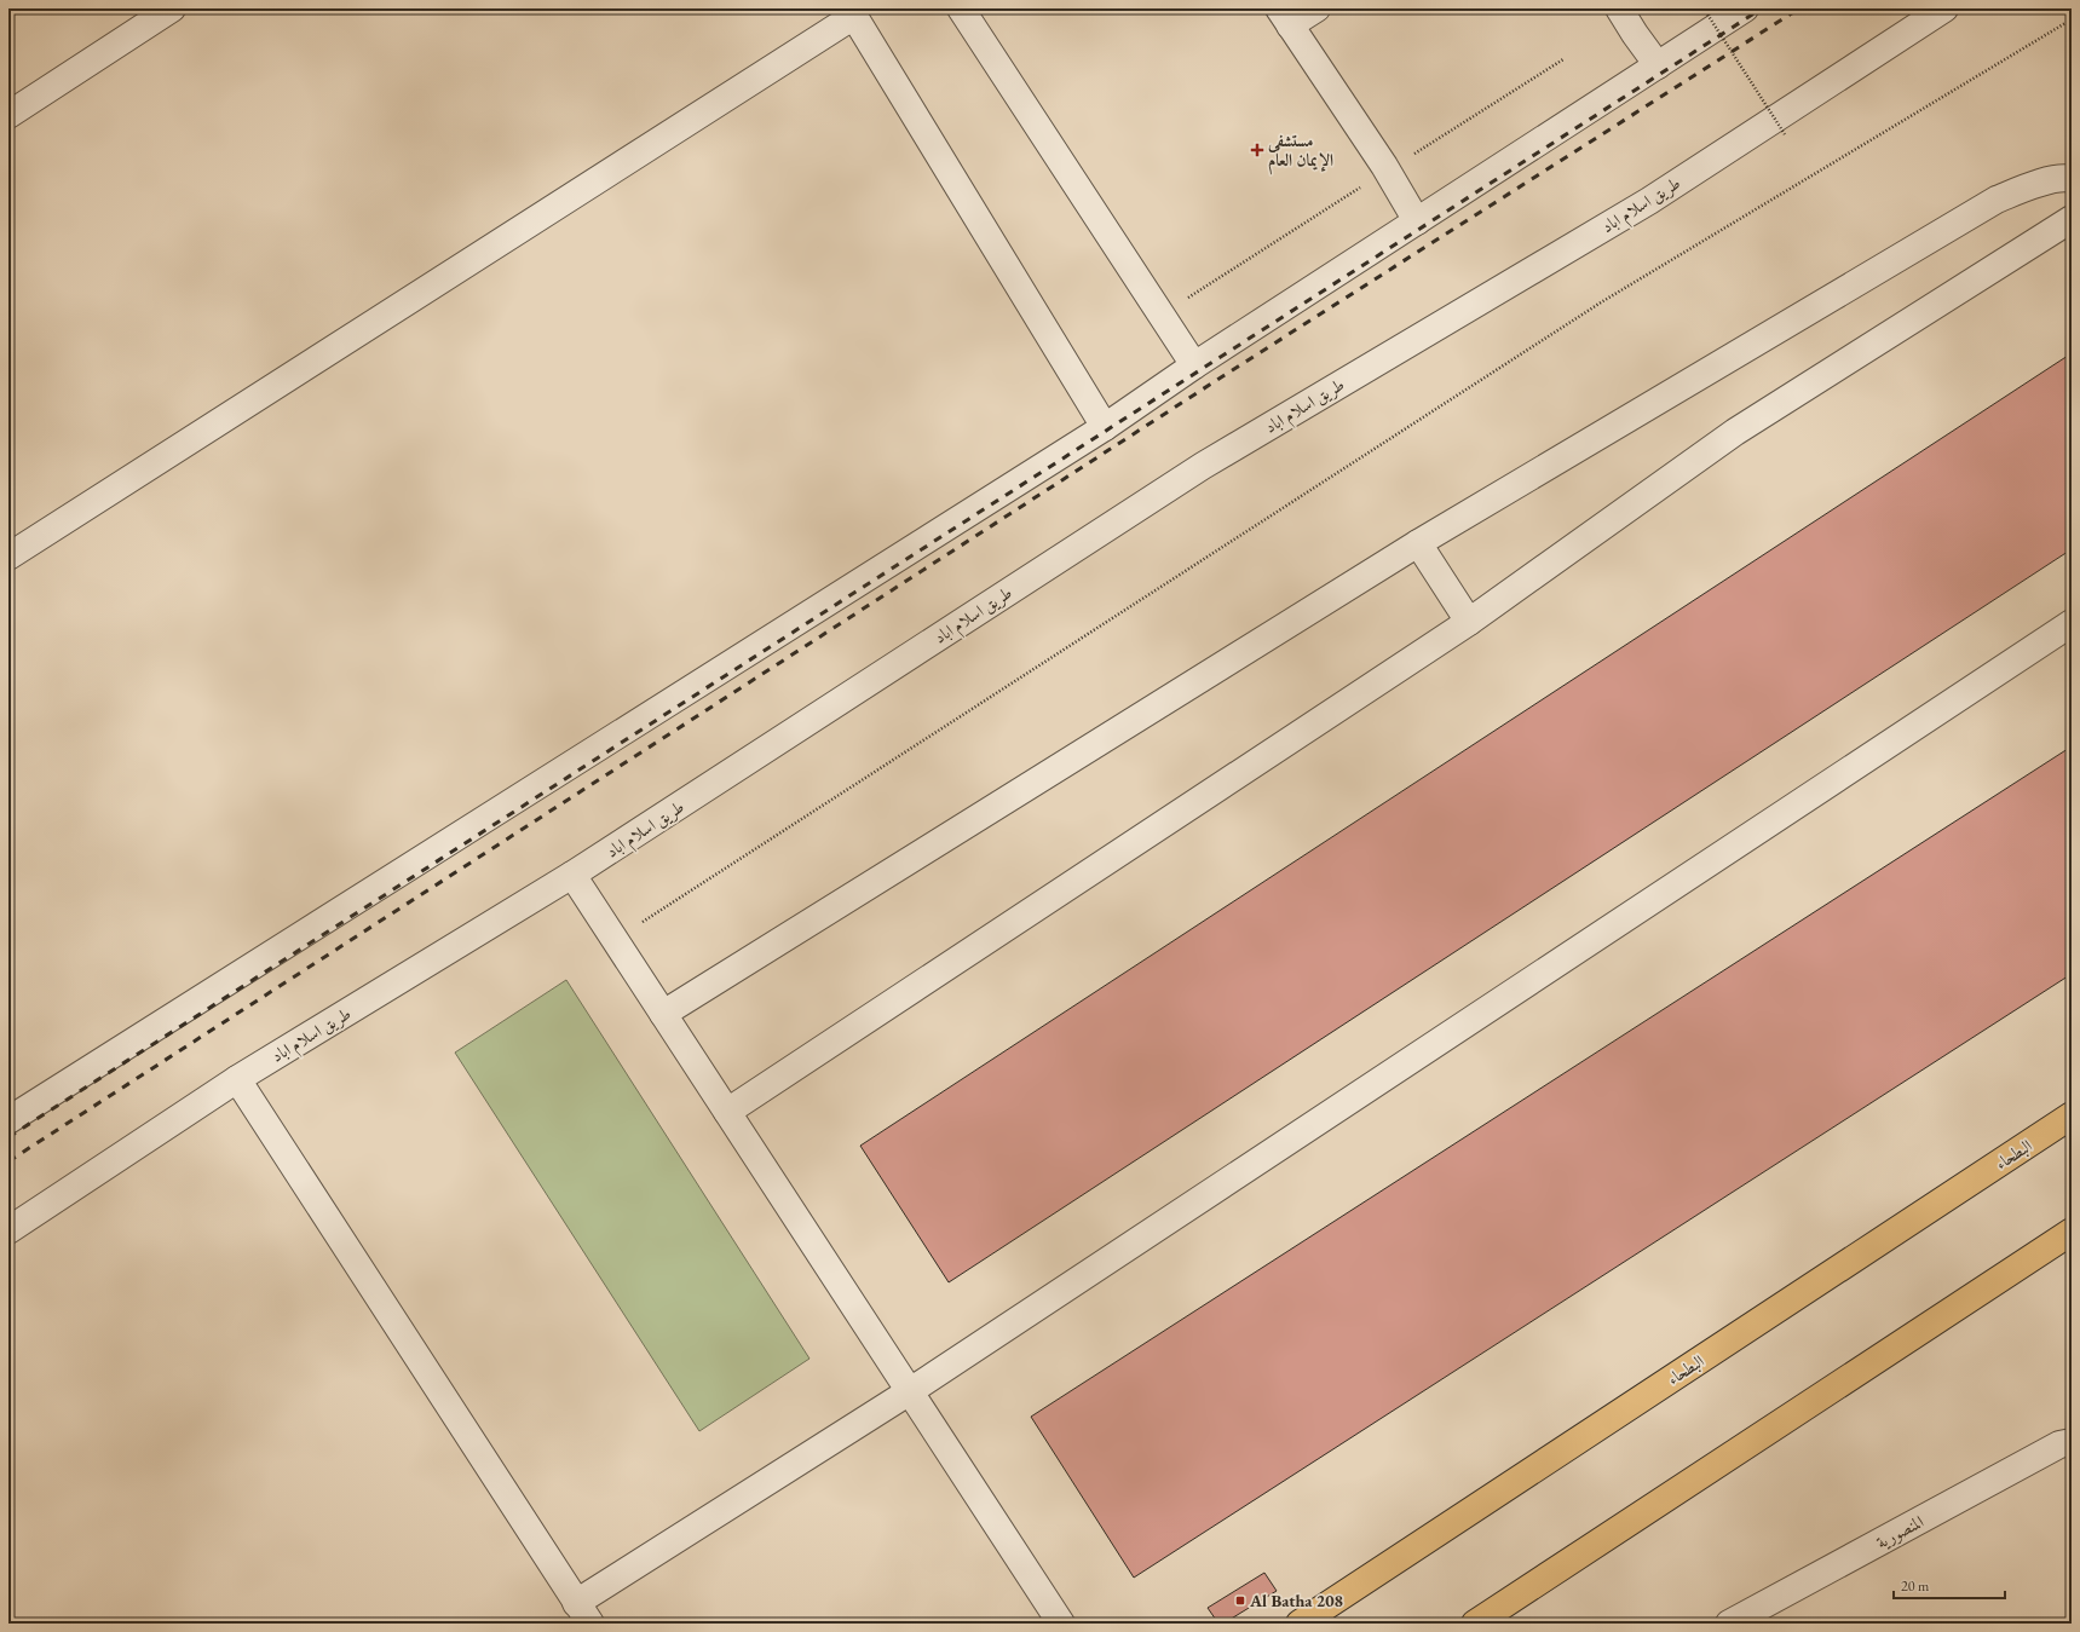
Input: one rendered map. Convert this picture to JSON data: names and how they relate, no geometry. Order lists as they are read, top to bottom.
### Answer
{
  "streets": {
    "main road": ["البطحاء"],
    "street": ["طريق اسلام اباد", "المنصورية"]
  },
  "places": {
    "health": ["مستشفى الإيمان العام"],
    "transit": ["Al Batha 208"]
  },
  "scale_bar": "20 m"
}
